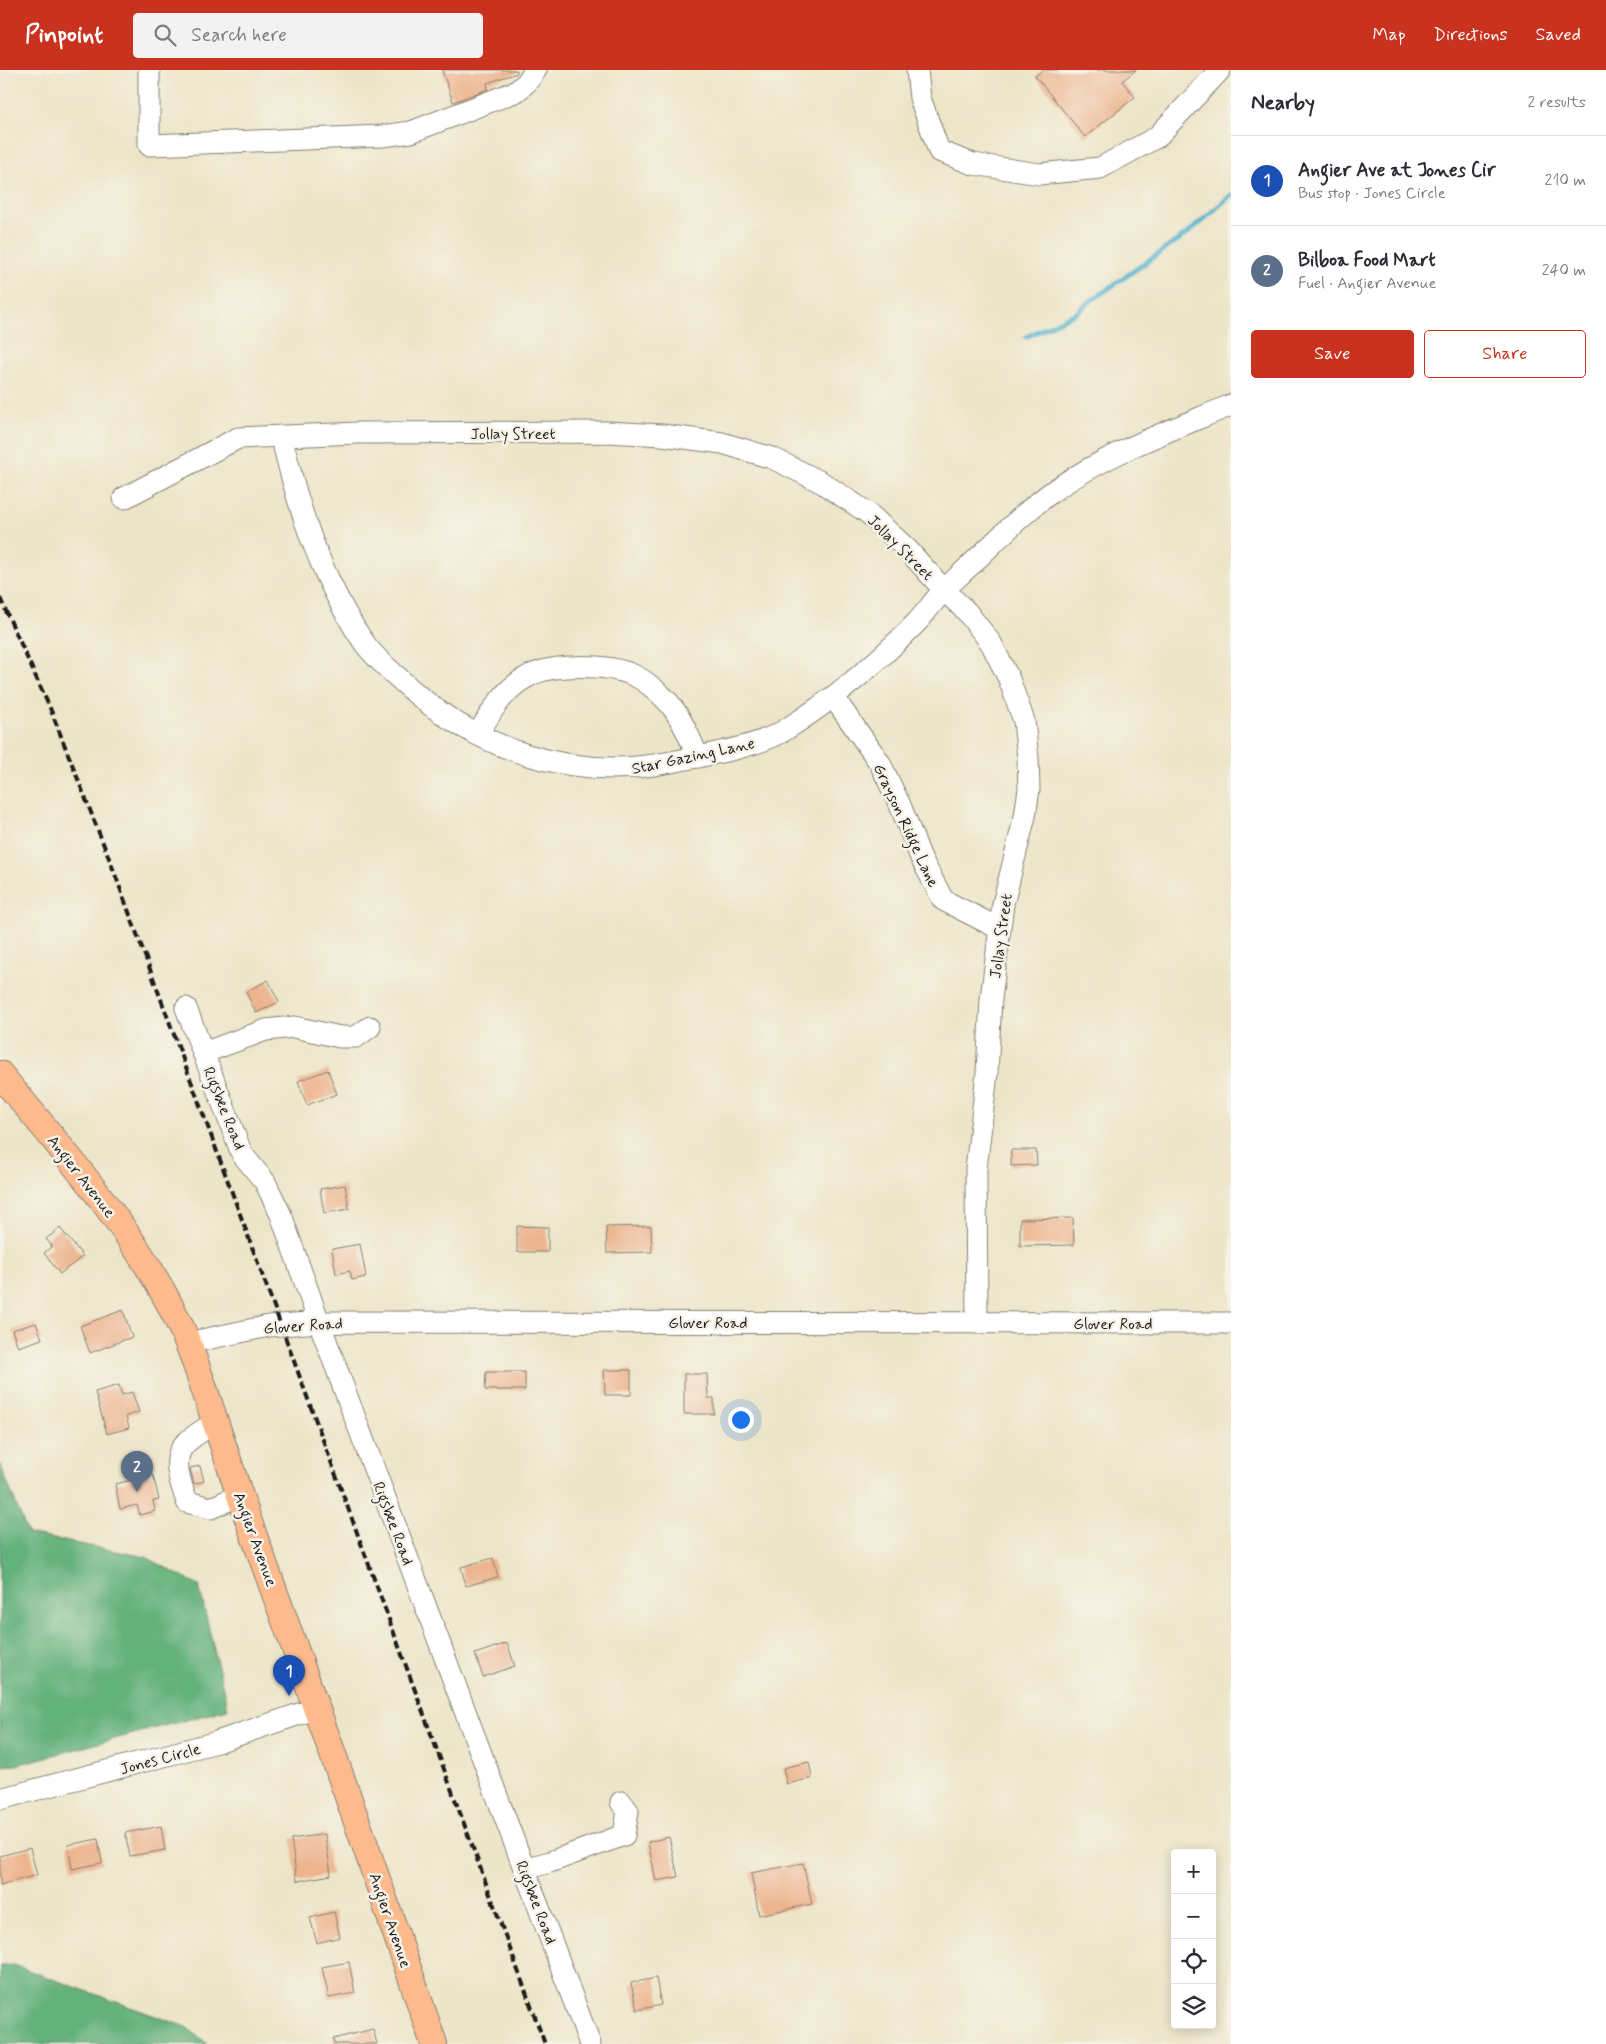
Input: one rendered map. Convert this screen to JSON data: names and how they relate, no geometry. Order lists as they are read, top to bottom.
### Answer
{
  "streets": {
    "main road": ["Angier Avenue"],
    "street": [
      "Jollay Street",
      "Star Gazing Lane",
      "Grayson Ridge Lane",
      "Rigsbee Road",
      "Glover Road",
      "Jones Circle"
    ]
  },
  "crossings": [
    ["Jollay Street", "Star Gazing Lane"],
    ["Jollay Street", "Grayson Ridge Lane"],
    ["Jollay Street", "Glover Road"],
    ["Star Gazing Lane", "Grayson Ridge Lane"],
    ["Rigsbee Road", "Glover Road"],
    ["Angier Avenue", "Glover Road"],
    ["Angier Avenue", "Jones Circle"]
  ],
  "page": {
    "header": "Pinpoint",
    "search": "Search here",
    "nav": ["Map", "Directions", "Saved"],
    "heading": ["Nearby", "2 results"],
    "list": [
      {
        "mark": "1",
        "name": "Angier Ave at Jones Cir",
        "note": "Bus stop · Jones Circle",
        "value": "210 m"
      },
      {
        "mark": "2",
        "name": "Bilboa Food Mart",
        "note": "Fuel · Angier Avenue",
        "value": "240 m"
      }
    ],
    "buttons": ["Save", "Share"],
    "pins": ["2", "1"],
    "map_buttons": ["+", "−"]
  }
}
